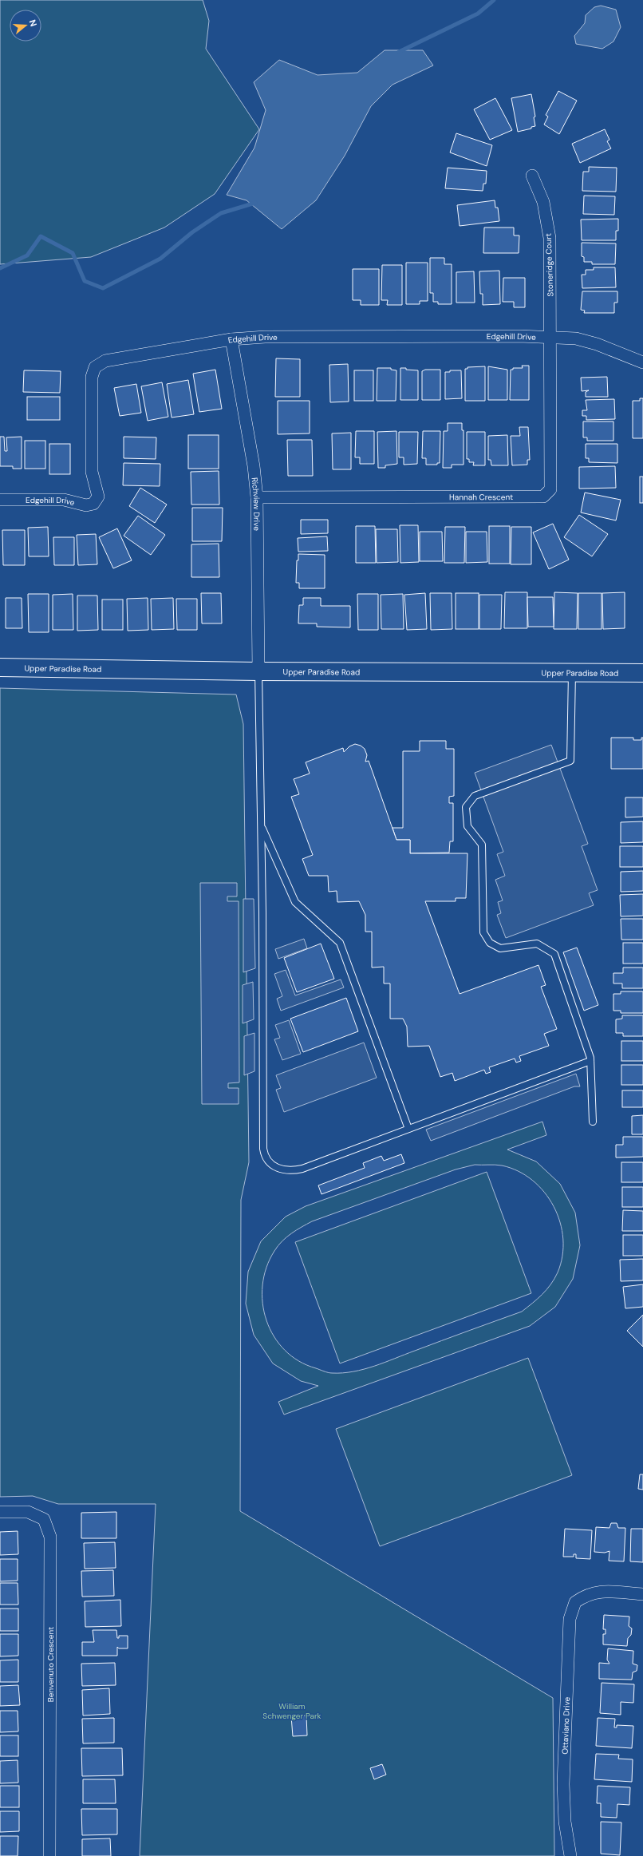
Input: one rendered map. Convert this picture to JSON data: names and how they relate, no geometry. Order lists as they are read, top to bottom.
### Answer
{
  "streets": {
    "main road": ["Upper Paradise Road"],
    "street": [
      "Stoneridge Court",
      "Edgehill Drive",
      "Hannah Crescent",
      "Richview Drive",
      "Benvenuto Crescent",
      "Ottaviano Drive"
    ]
  },
  "crossings": [
    ["Stoneridge Court", "Edgehill Drive"],
    ["Stoneridge Court", "Hannah Crescent"],
    ["Edgehill Drive", "Hannah Crescent"],
    ["Edgehill Drive", "Richview Drive"],
    ["Hannah Crescent", "Richview Drive"],
    ["Richview Drive", "Upper Paradise Road"]
  ],
  "parks": ["William Schwenger Park"],
  "north": "right"
}
